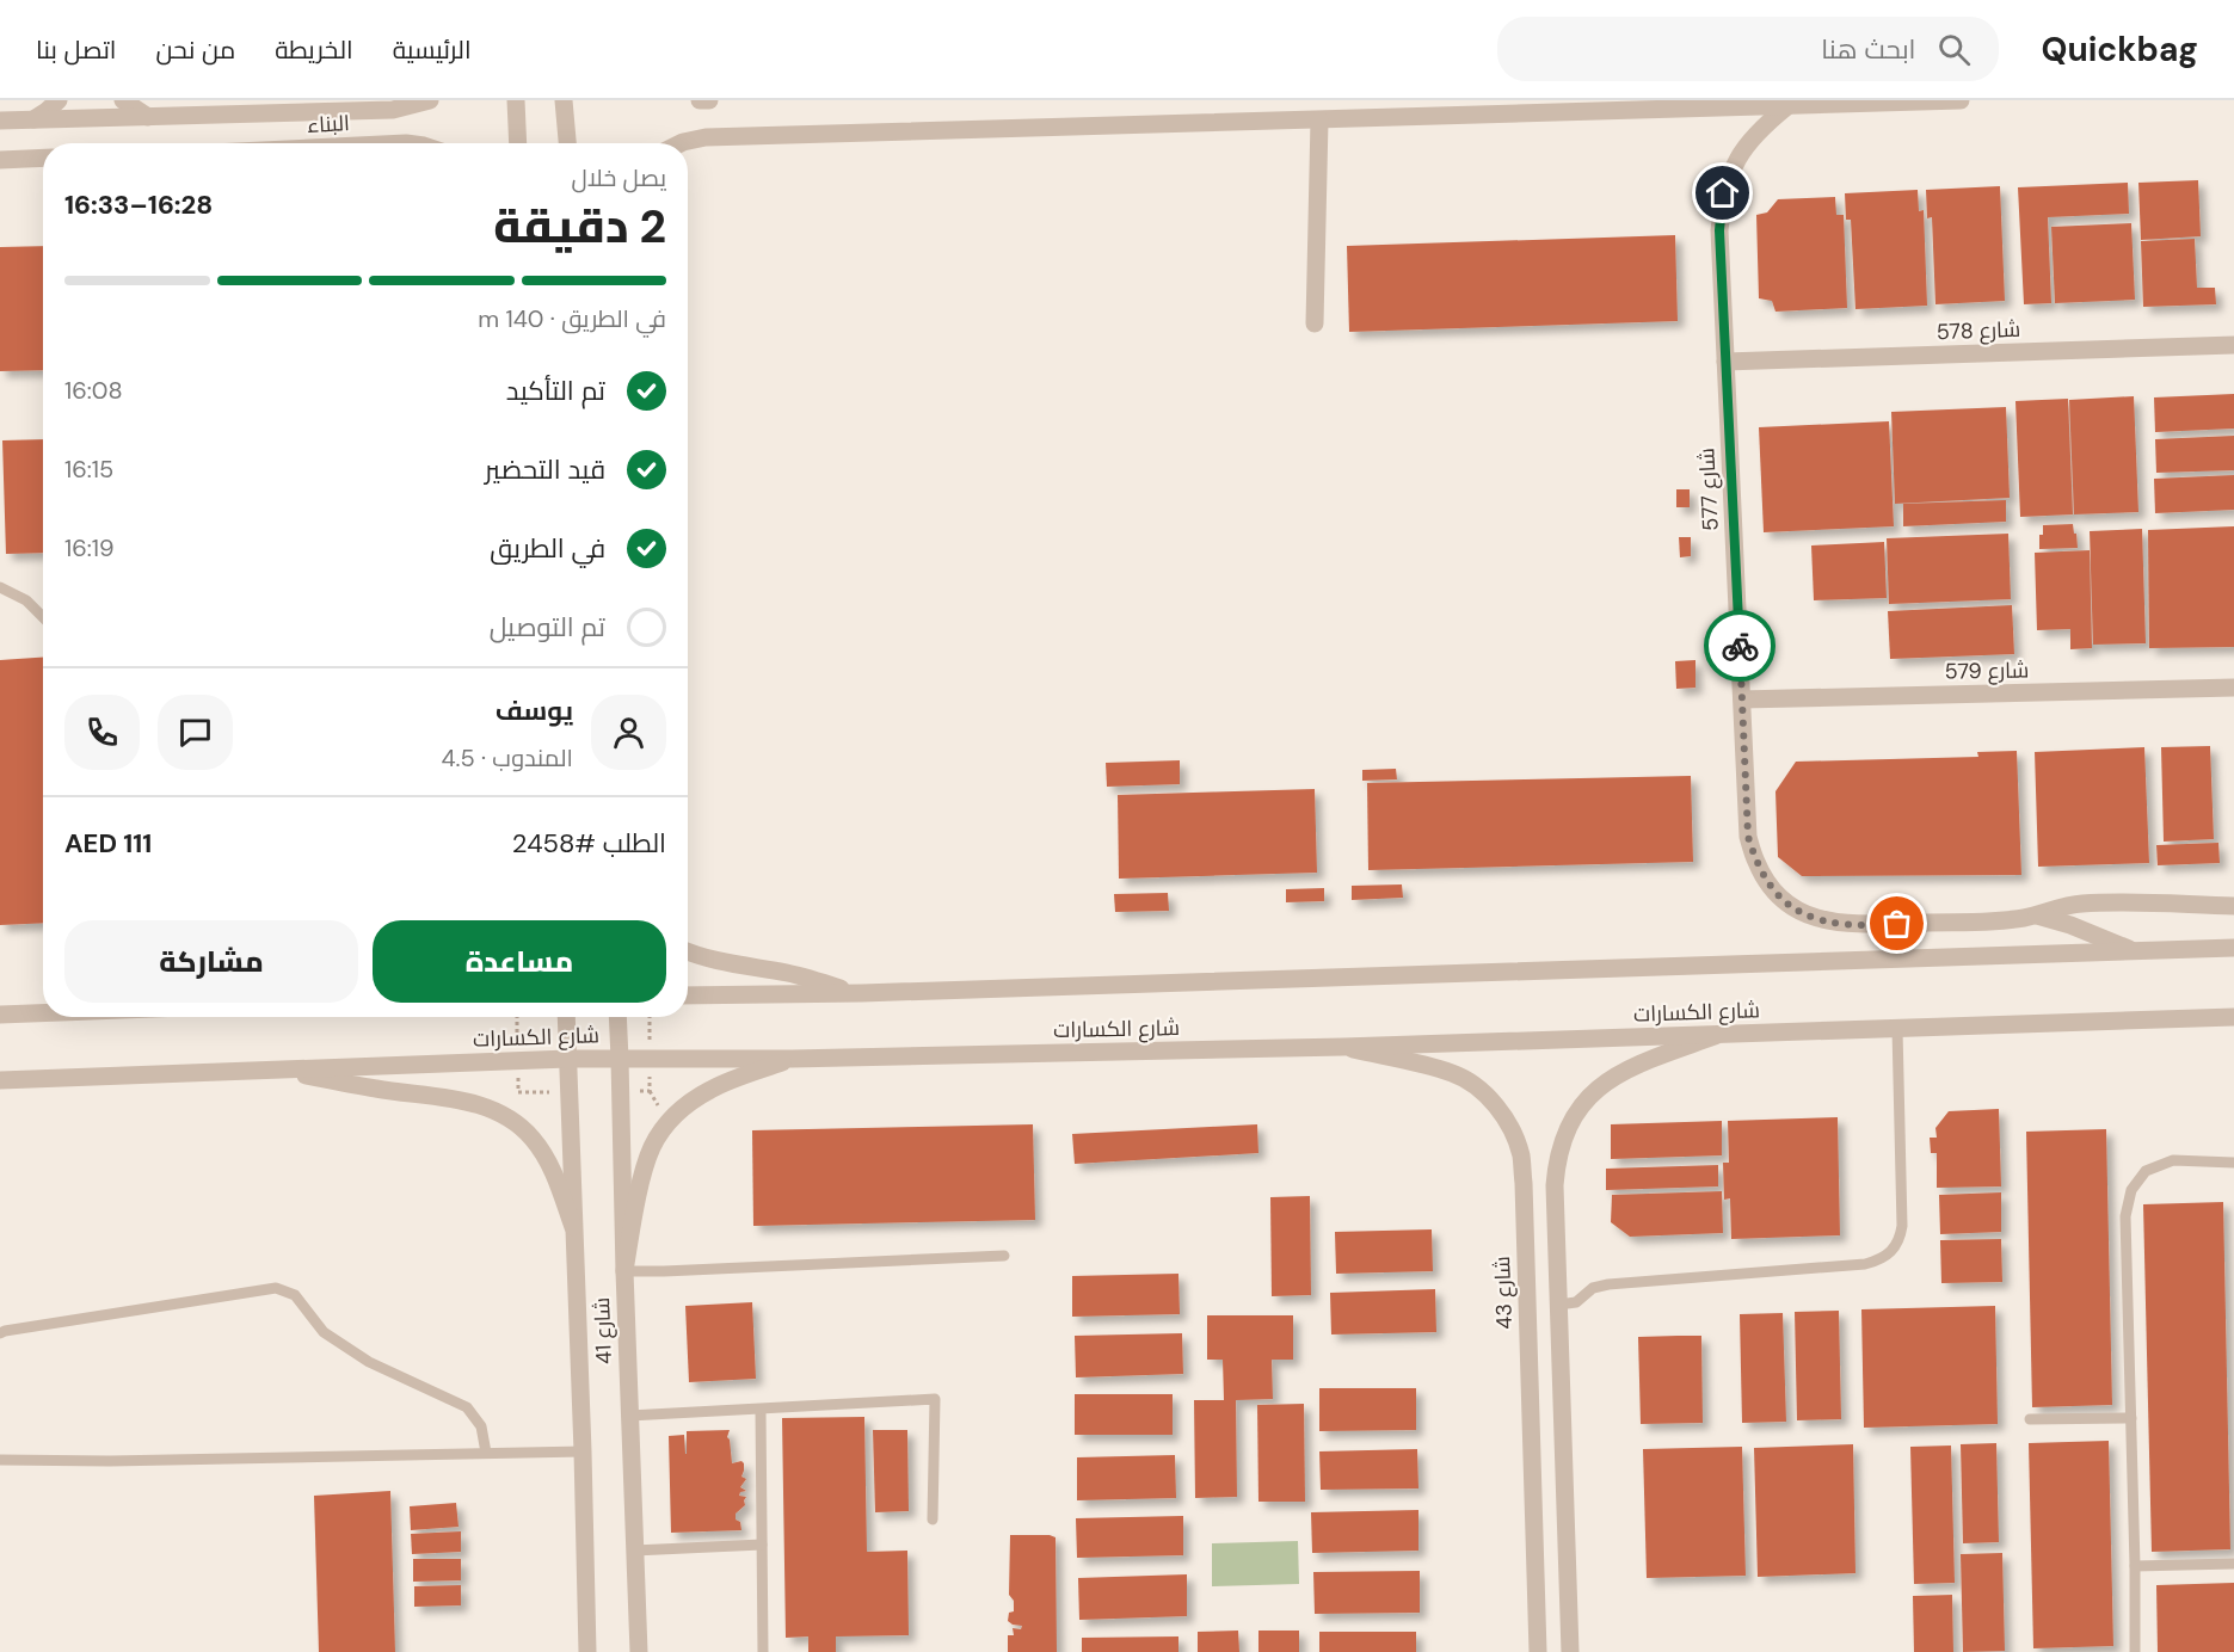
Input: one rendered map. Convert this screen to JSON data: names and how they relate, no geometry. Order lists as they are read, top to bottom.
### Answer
{
  "streets": {
    "street": [
      "البناء",
      "شارع 578",
      "شارع 577",
      "شارع 579",
      "شارع الكسارات",
      "شارع 43",
      "شارع 41"
    ]
  },
  "crossings": [
    ["شارع 578", "شارع 577"],
    ["شارع 577", "شارع 579"],
    ["شارع الكسارات", "شارع 43"],
    ["شارع الكسارات", "شارع 41"]
  ],
  "page": {
    "header": "Quickbag",
    "search": "ابحث هنا",
    "nav": [
      "الرئيسية",
      "الخريطة",
      "من نحن",
      "اتصل بنا"
    ],
    "heading": ["2 دقيقة", "يصل خلال", "16:28–16:33"],
    "panel": [
      "يوسف",
      "المندوب · 4.5",
      "الطلب #2458",
      "AED 111"
    ],
    "bar": "في الطريق · 140 m",
    "list": [
      ["تم التأكيد", "16:08"],
      ["قيد التحضير", "16:15"],
      ["في الطريق", "16:19"],
      "تم التوصيل"
    ],
    "buttons": ["مساعدة", "مشاركة"]
  }
}
